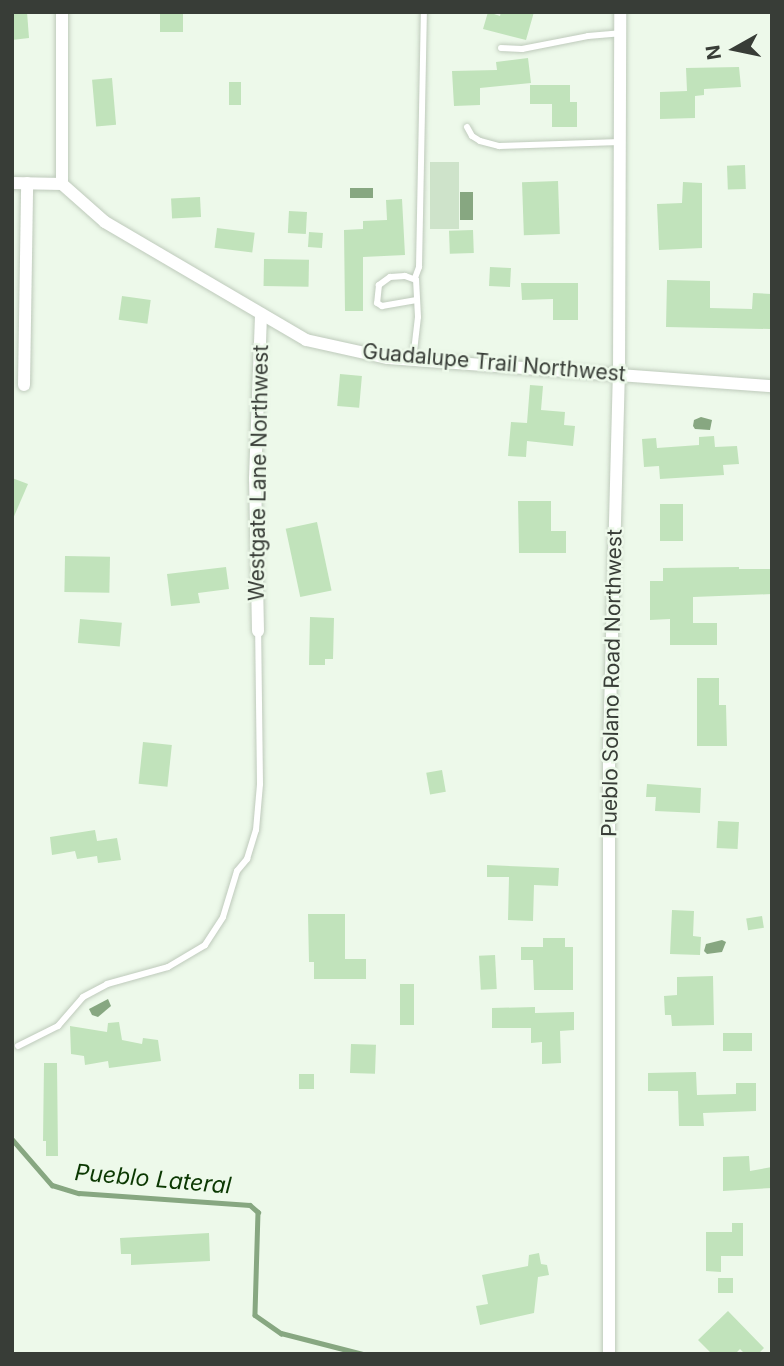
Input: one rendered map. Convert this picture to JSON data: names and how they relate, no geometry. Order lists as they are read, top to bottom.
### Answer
{
  "streets": {
    "street": ["Guadalupe Trail Northwest", "Westgate Lane Northwest", "Pueblo Solano Road Northwest"]
  },
  "crossings": [
    ["Guadalupe Trail Northwest", "Westgate Lane Northwest"],
    ["Guadalupe Trail Northwest", "Pueblo Solano Road Northwest"]
  ],
  "water": ["Pueblo Lateral"],
  "north": "left"
}
